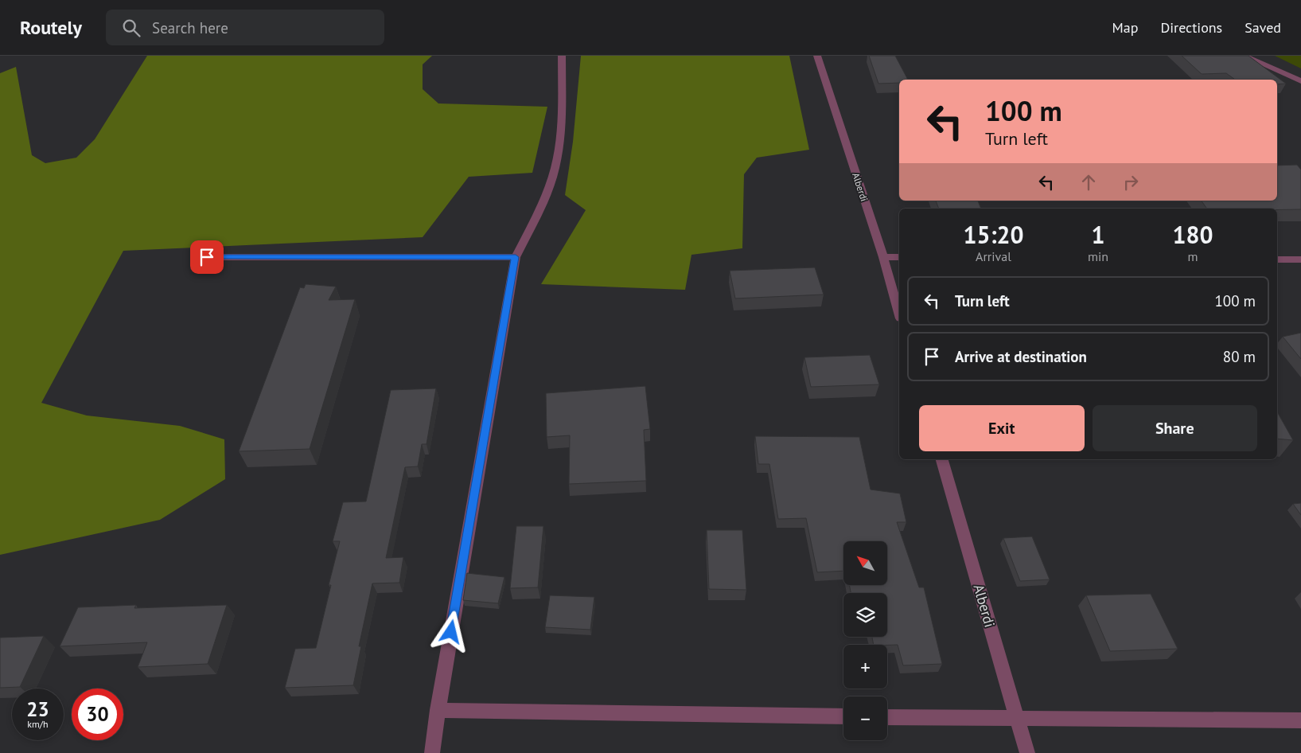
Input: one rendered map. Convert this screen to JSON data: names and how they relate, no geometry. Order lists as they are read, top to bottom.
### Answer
{
  "streets": {
    "street": ["Alberdi"]
  },
  "north": "top left",
  "page": {
    "header": "Routely",
    "search": "Search here",
    "nav": ["Map", "Directions", "Saved"],
    "turn": ["100 m", "Turn left"],
    "eta": [
      "15:20",
      "Arrival",
      "1",
      "min",
      "180",
      "m"
    ],
    "list": [
      {
        "name": "Turn left",
        "value": "100 m"
      },
      {
        "name": "Arrive at destination",
        "value": "80 m"
      }
    ],
    "buttons": ["Exit", "Share"],
    "map_buttons": ["+", "−"],
    "speed": "23 km/h",
    "limit": "30"
  }
}
